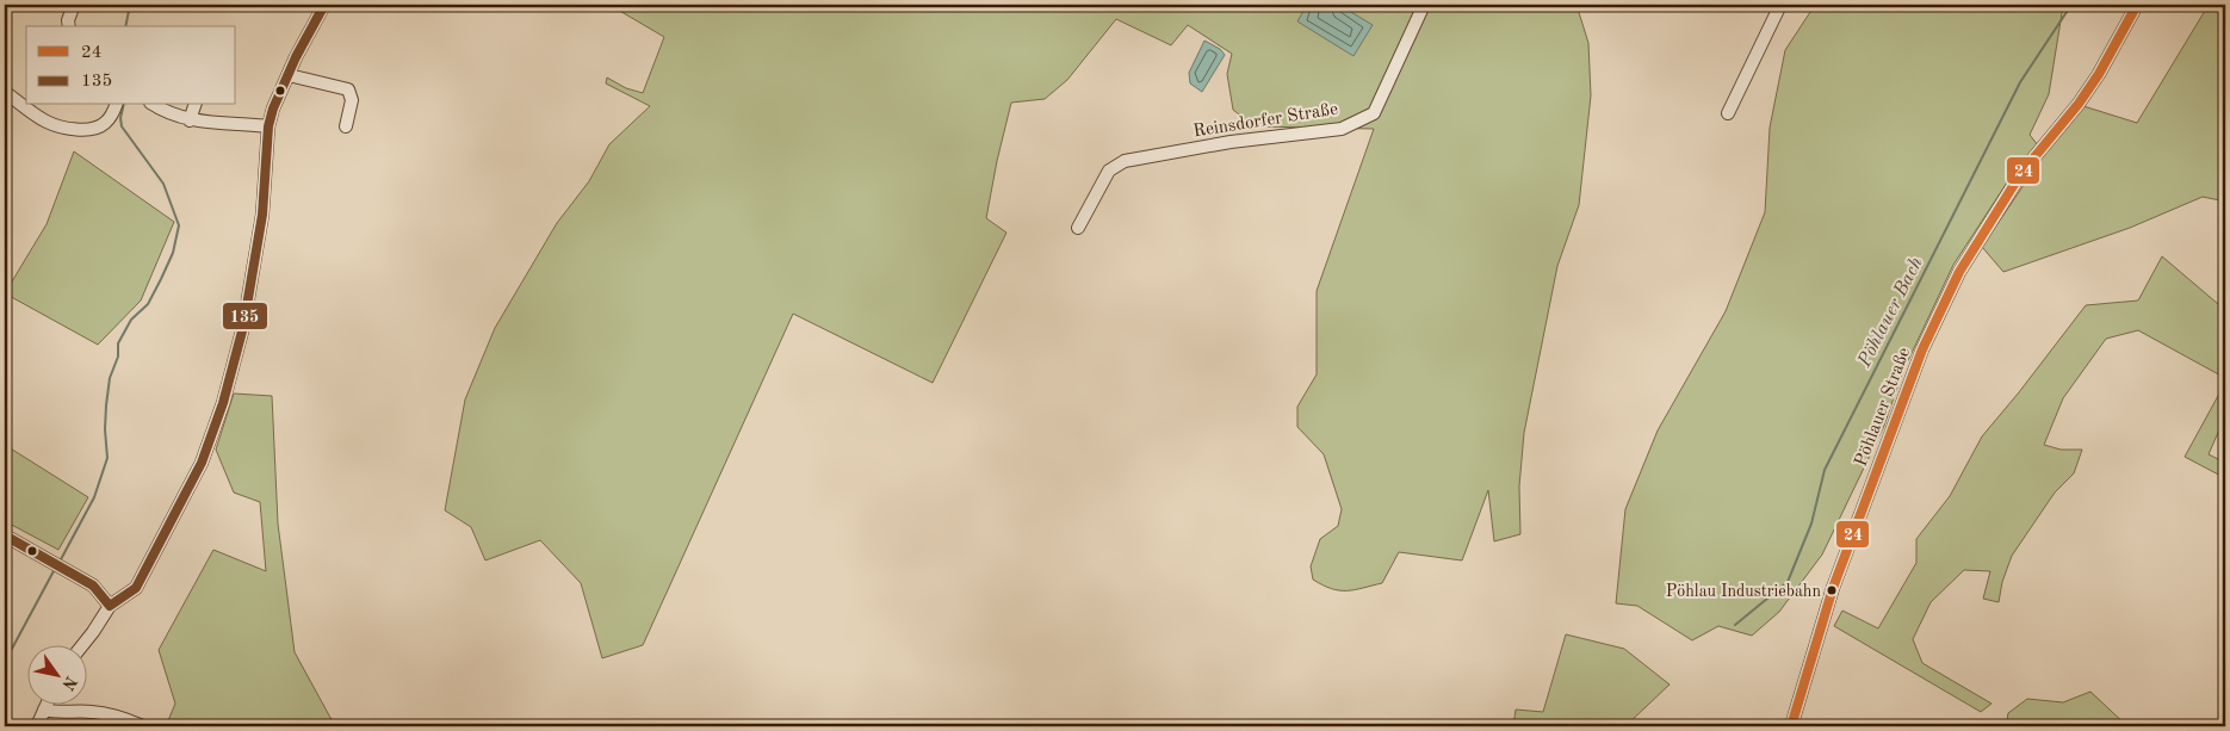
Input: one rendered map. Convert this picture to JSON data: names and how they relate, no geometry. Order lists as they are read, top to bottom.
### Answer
{
  "streets": {
    "street": ["Reinsdorfer Straße", "Pöhlauer Straße"]
  },
  "water": ["Pöhlauer Bach"],
  "places": ["Pöhlau Industriebahn"],
  "lines": ["transit line 24", "transit line 135"],
  "legend": ["24", "135"],
  "north": "bottom right"
}
